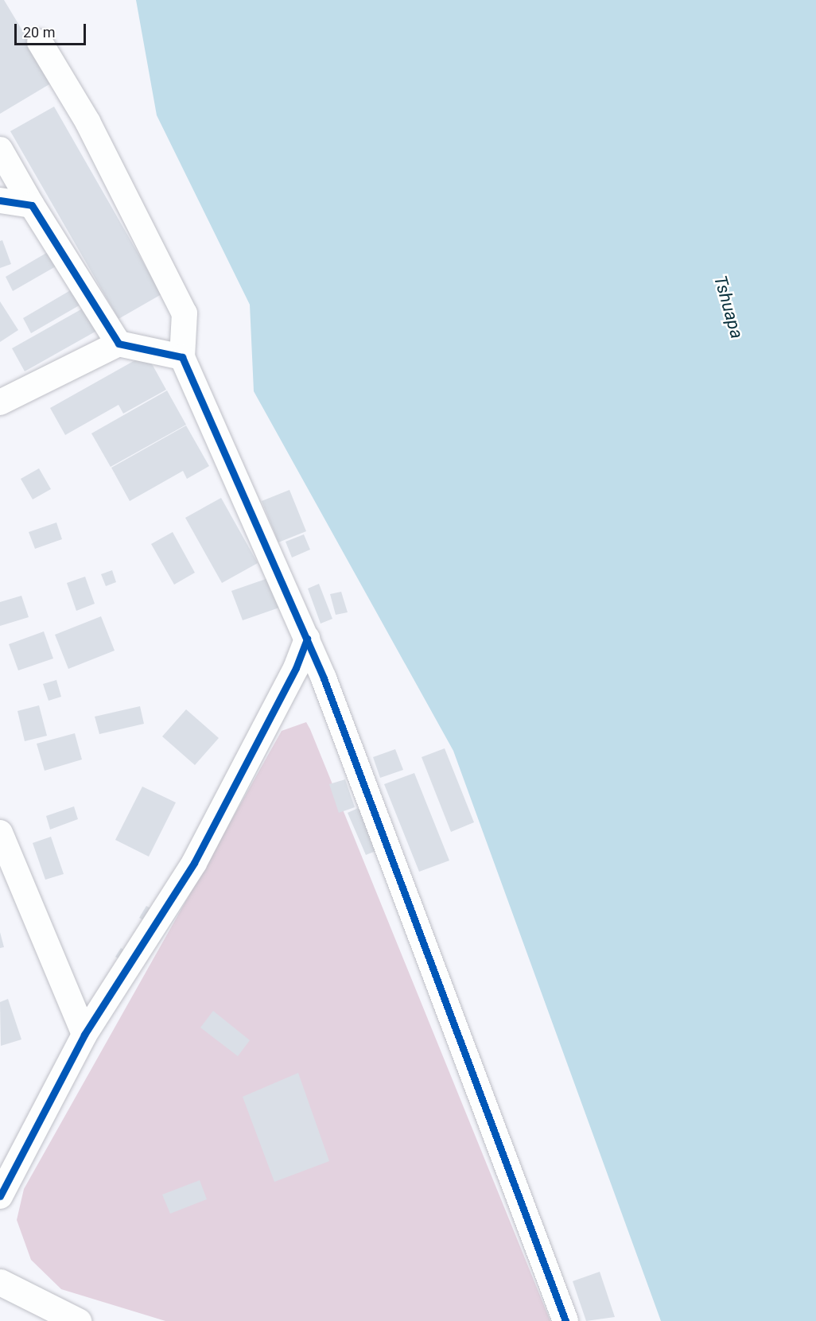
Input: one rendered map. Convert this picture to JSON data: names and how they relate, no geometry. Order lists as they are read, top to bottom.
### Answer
{
  "water": ["Tshuapa"],
  "scale_bar": "20 m"
}
